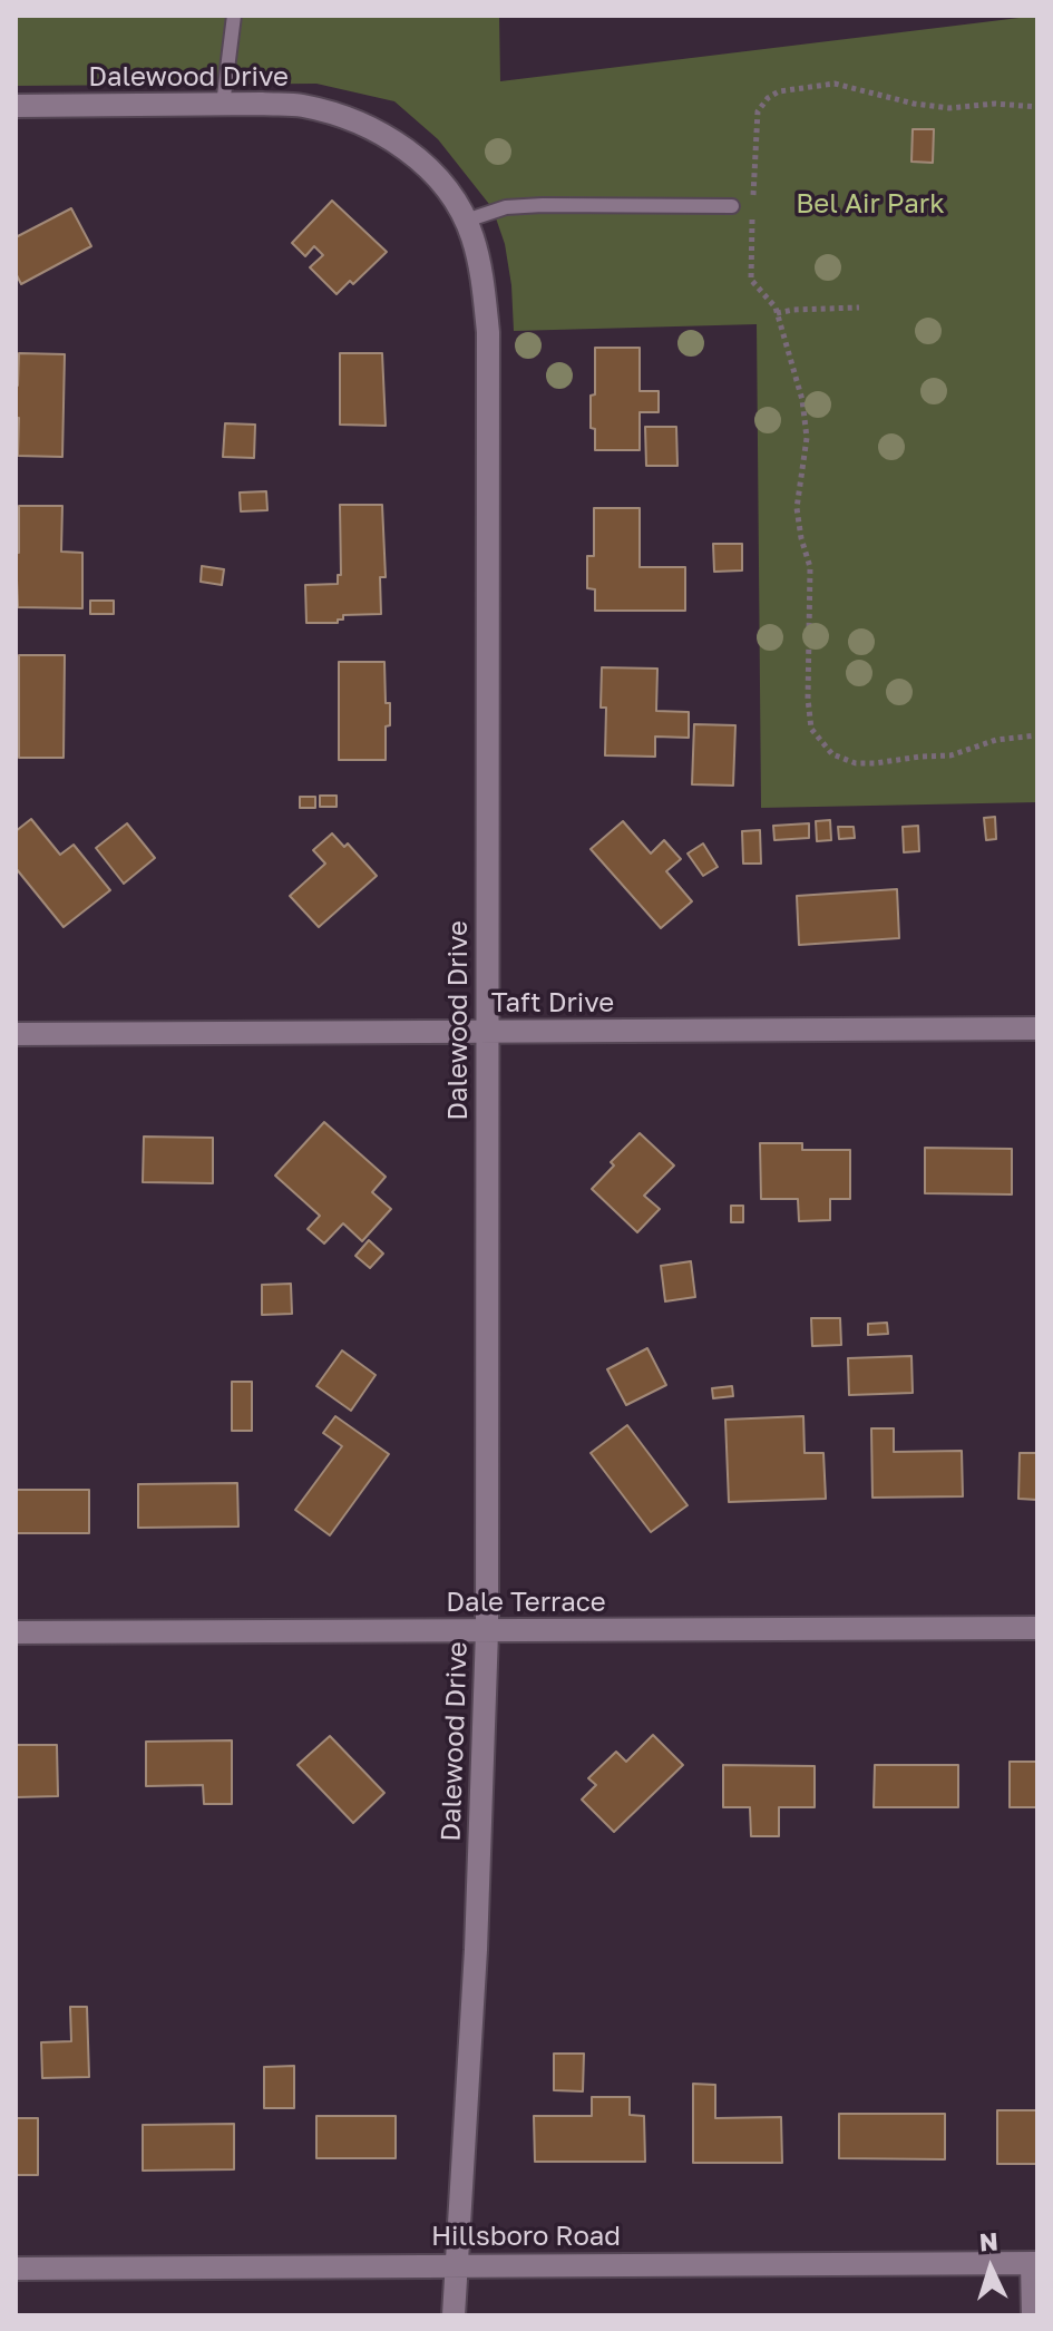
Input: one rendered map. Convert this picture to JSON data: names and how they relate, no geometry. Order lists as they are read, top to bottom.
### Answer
{
  "streets": {
    "street": [
      "Dalewood Drive",
      "Taft Drive",
      "Dale Terrace",
      "Hillsboro Road"
    ]
  },
  "crossings": [
    ["Dalewood Drive", "Taft Drive"],
    ["Dalewood Drive", "Dale Terrace"],
    ["Dalewood Drive", "Hillsboro Road"]
  ],
  "parks": ["Bel Air Park"],
  "north": "top"
}
